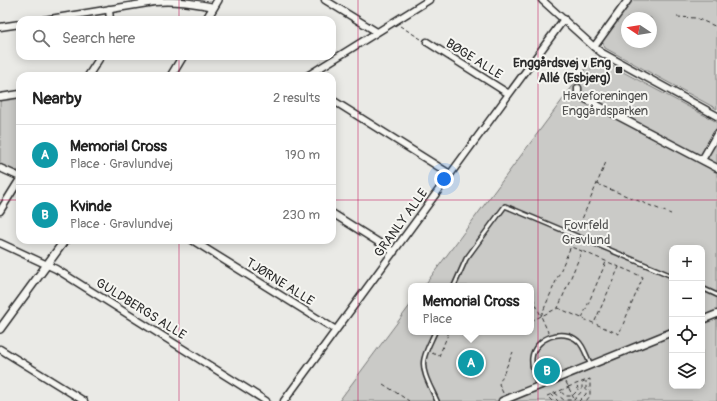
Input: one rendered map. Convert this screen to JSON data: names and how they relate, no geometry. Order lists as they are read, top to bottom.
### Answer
{
  "streets": {
    "street": [
      "BØGE ALLE",
      "GRANLY ALLE",
      "TJØRNE ALLE",
      "GULDBERGS ALLE"
    ]
  },
  "crossings": [
    ["BØGE ALLE", "GRANLY ALLE"],
    ["GRANLY ALLE", "TJØRNE ALLE"]
  ],
  "parks": ["Haveforeningen Enggårdsparken", "Fovrfeld Gravlund"],
  "places": {
    "transit": ["Enggårdsvej v Eng Allé (Esbjerg)"]
  },
  "north": "left",
  "page": {
    "search": "Search here",
    "heading": ["Nearby", "2 results"],
    "list": [
      {
        "mark": "A",
        "name": "Memorial Cross",
        "note": "Place · Gravlundvej",
        "value": "190 m"
      },
      {
        "mark": "B",
        "name": "Kvinde",
        "note": "Place · Gravlundvej",
        "value": "230 m"
      }
    ],
    "map_buttons": ["+", "−"],
    "popup": ["Memorial Cross", "Place"],
    "pins": ["A", "B"]
  }
}
